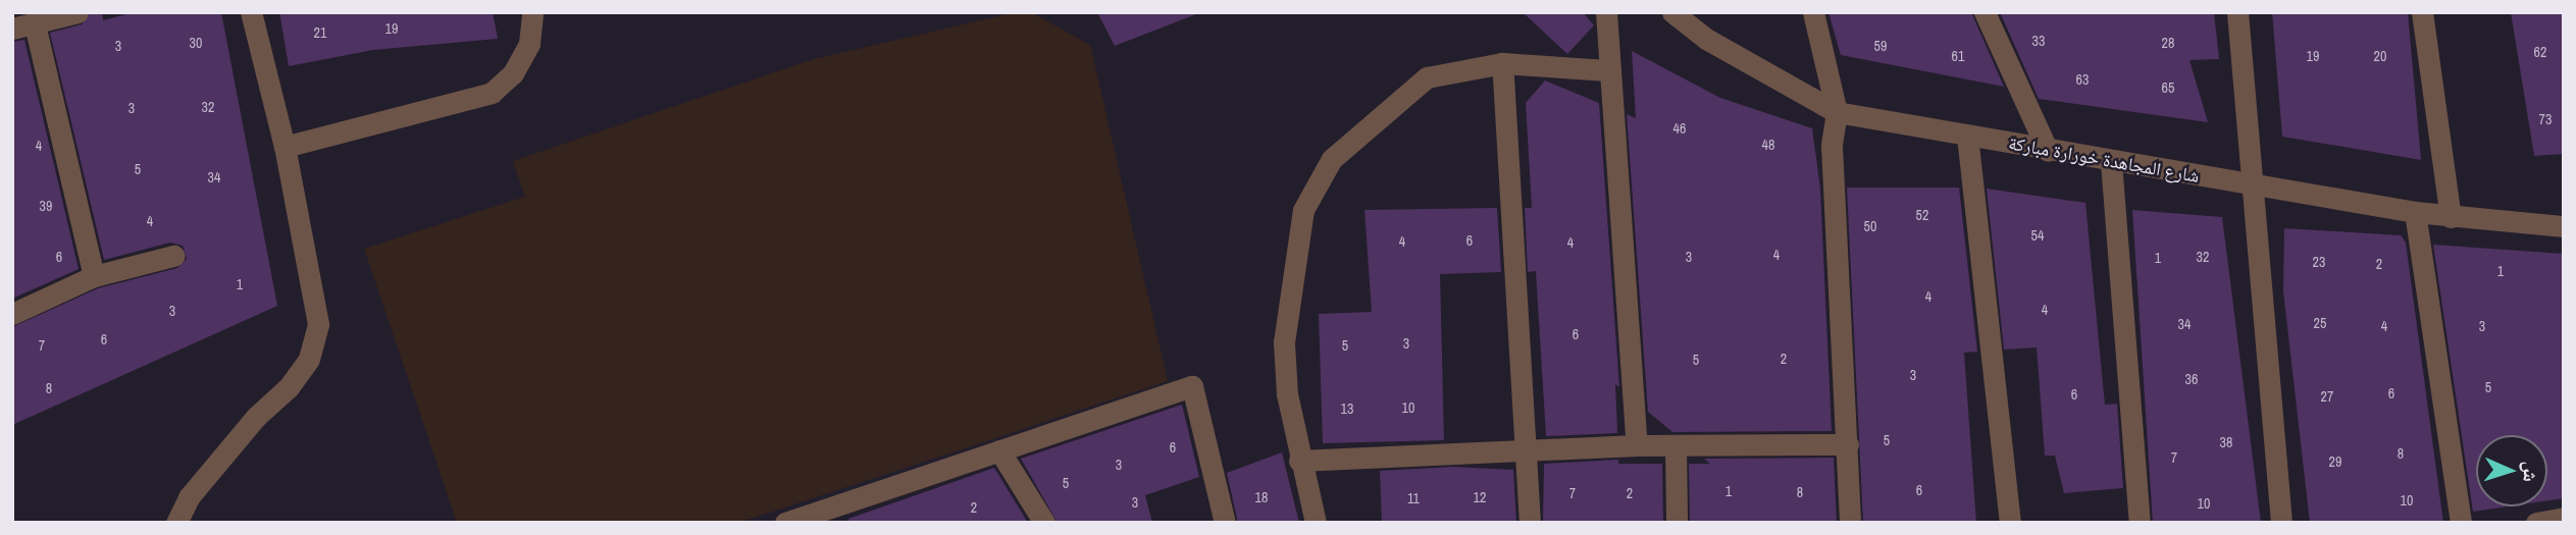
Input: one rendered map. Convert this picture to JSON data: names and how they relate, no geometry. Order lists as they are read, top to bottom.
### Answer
{
  "streets": {
    "street": ["شارع المجاهدة خورارة مباركة"]
  },
  "house_numbers": [
    "19",
    "21",
    "33",
    "30",
    "28",
    "3",
    "59",
    "62",
    "61",
    "19",
    "20",
    "63",
    "65",
    "32",
    "3",
    "73",
    "46",
    "48",
    "4",
    "5",
    "34",
    "39",
    "52",
    "4",
    "50",
    "54",
    "6",
    "4",
    "4",
    "4",
    "6",
    "3",
    "32",
    "1",
    "23",
    "2",
    "1",
    "1",
    "4",
    "4",
    "3",
    "25",
    "34",
    "4",
    "3",
    "6",
    "6",
    "3",
    "7",
    "5",
    "2",
    "5",
    "3",
    "36",
    "5",
    "8",
    "6",
    "6",
    "27",
    "10",
    "13",
    "5",
    "38",
    "6",
    "8",
    "7",
    "29",
    "3",
    "5",
    "6",
    "1",
    "8",
    "7",
    "2",
    "18",
    "12",
    "11",
    "10",
    "3",
    "10",
    "2"
  ],
  "north": "right"
}
